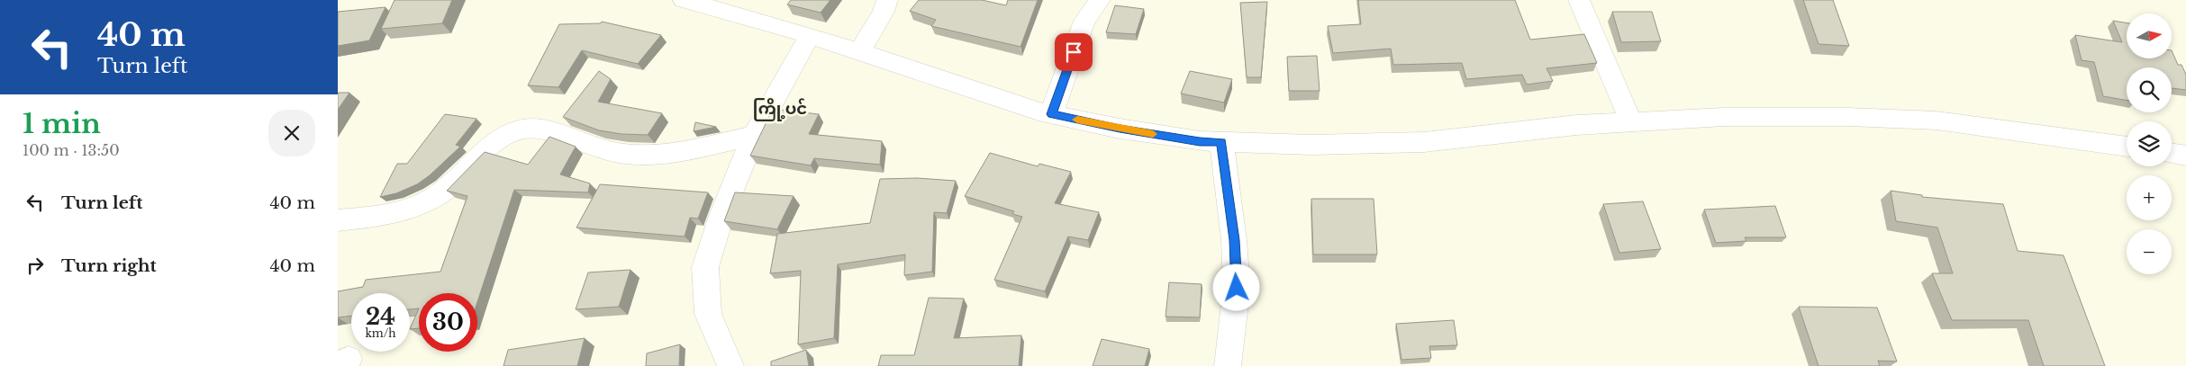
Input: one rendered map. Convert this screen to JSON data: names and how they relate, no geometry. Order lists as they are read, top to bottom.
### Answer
{
  "districts": ["ကြို့ပင်"],
  "north": "right",
  "page": {
    "turn": ["40 m", "Turn left"],
    "map_buttons": ["+", "−"],
    "heading": ["1 min", "100 m · 13:50"],
    "list": [
      {
        "name": "Turn left",
        "value": "40 m"
      },
      {
        "name": "Turn right",
        "value": "40 m"
      }
    ],
    "speed": "24 km/h",
    "limit": "30"
  }
}
